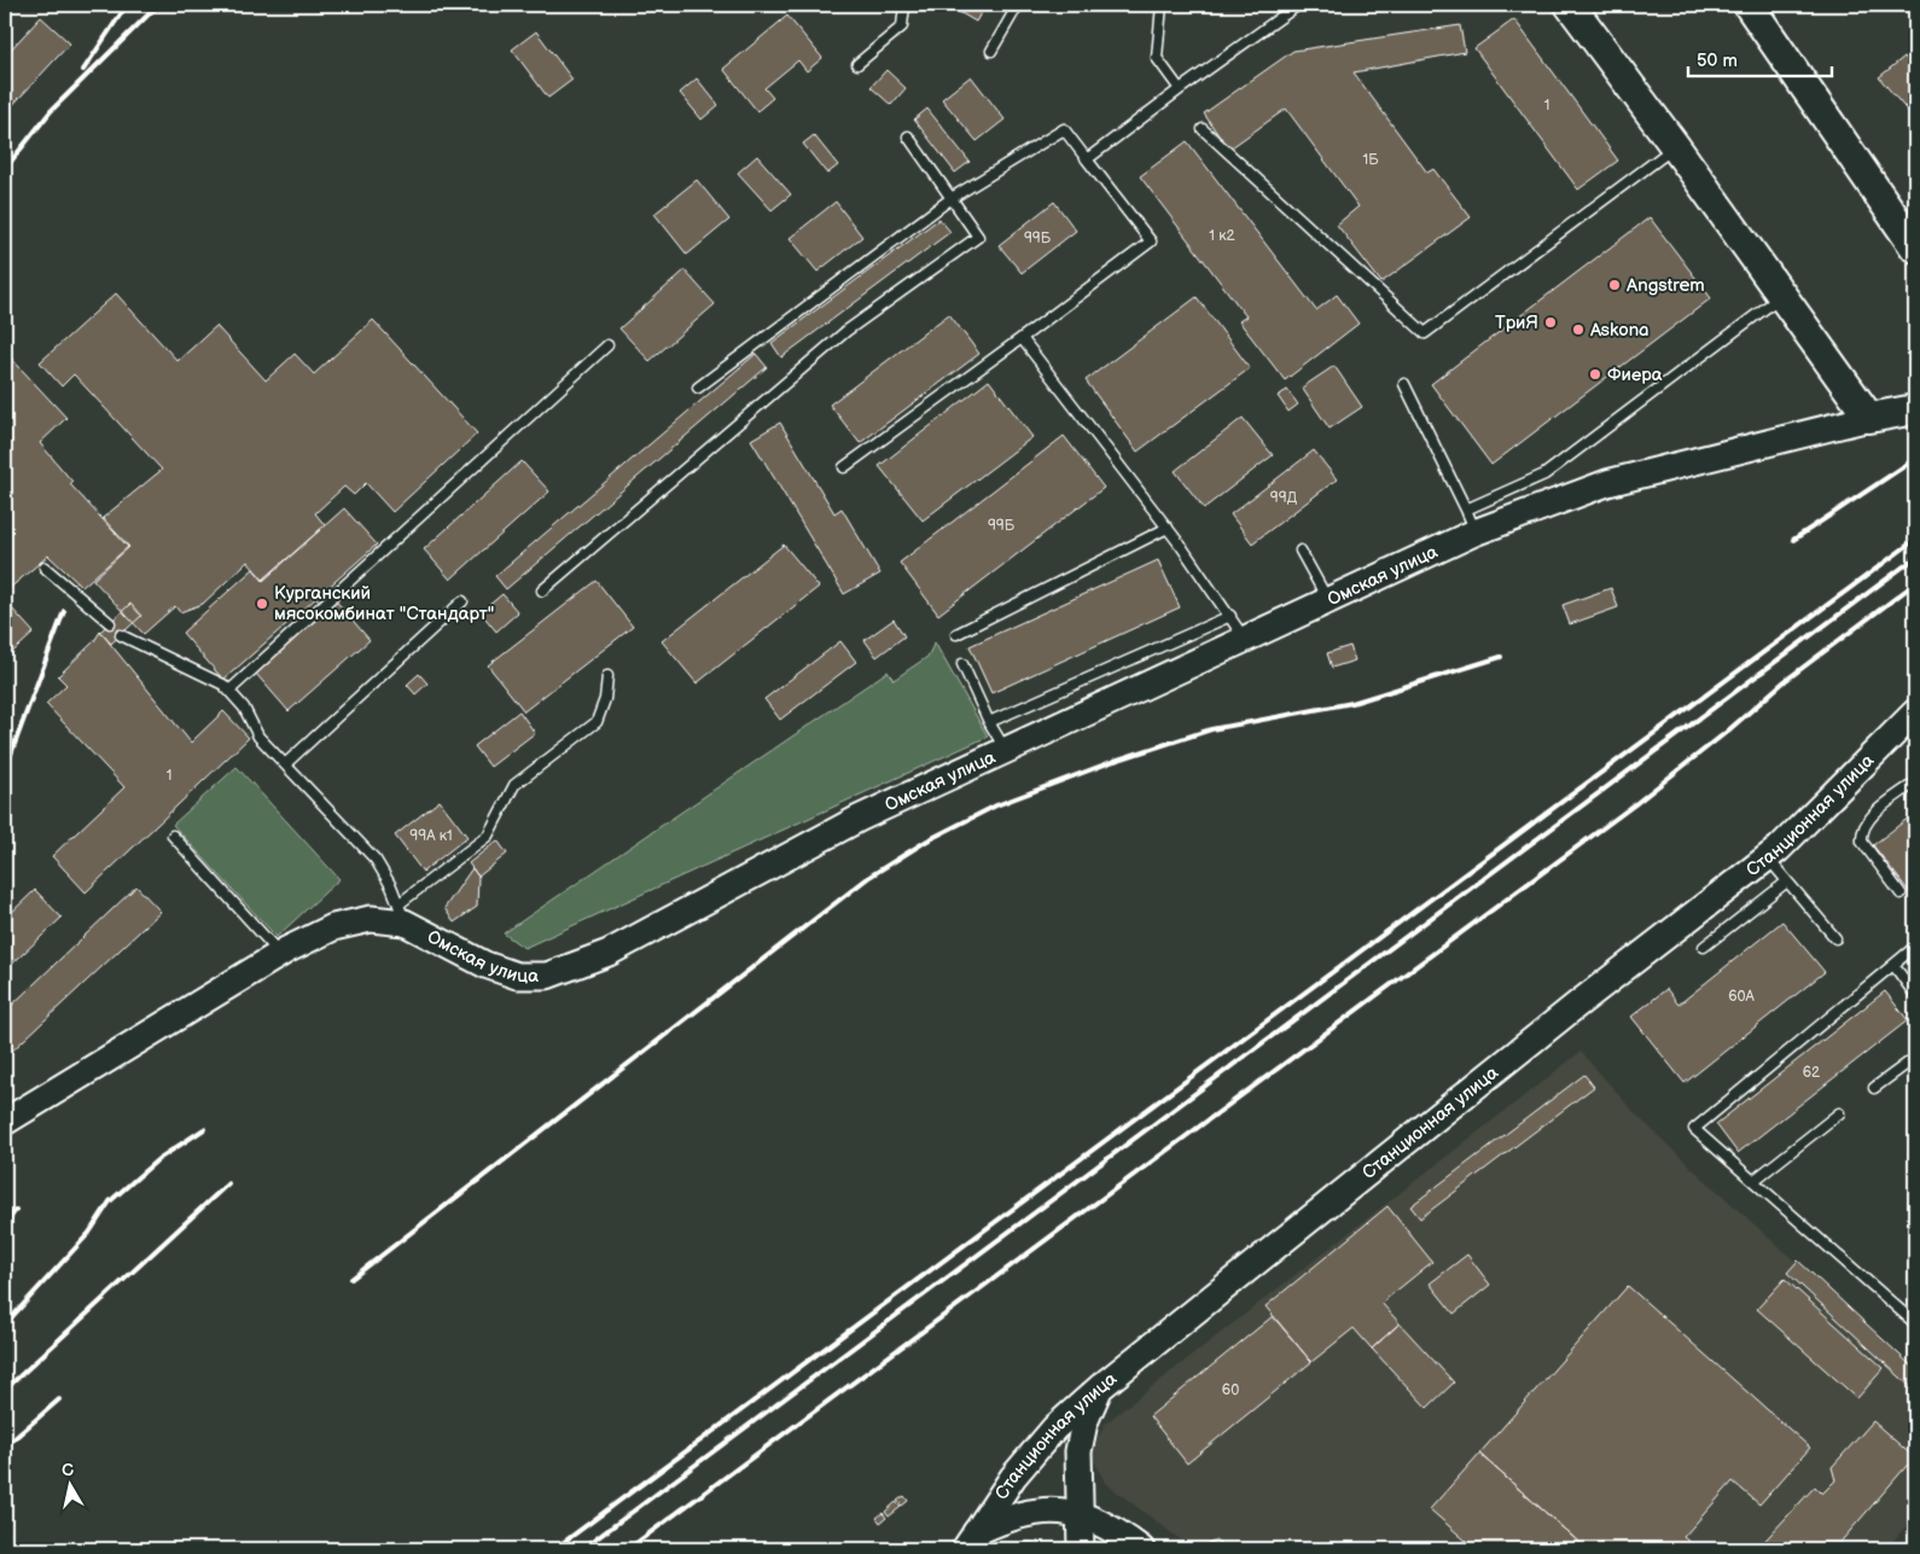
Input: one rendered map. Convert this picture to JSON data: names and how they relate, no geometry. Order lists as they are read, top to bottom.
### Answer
{
  "streets": {
    "main road": ["Омская улица", "Станционная улица"]
  },
  "places": [
    "Angstrem",
    "ТриЯ",
    "Askona",
    "Фиера",
    "Курганский мясокомбинат \"Стандарт\""
  ],
  "house_numbers": [
    "1",
    "1Б",
    "1 к2",
    "99Б",
    "99Д",
    "99Б",
    "1",
    "99А к1",
    "60А",
    "62",
    "60"
  ],
  "scale_bar": "50 m",
  "north": "top"
}
